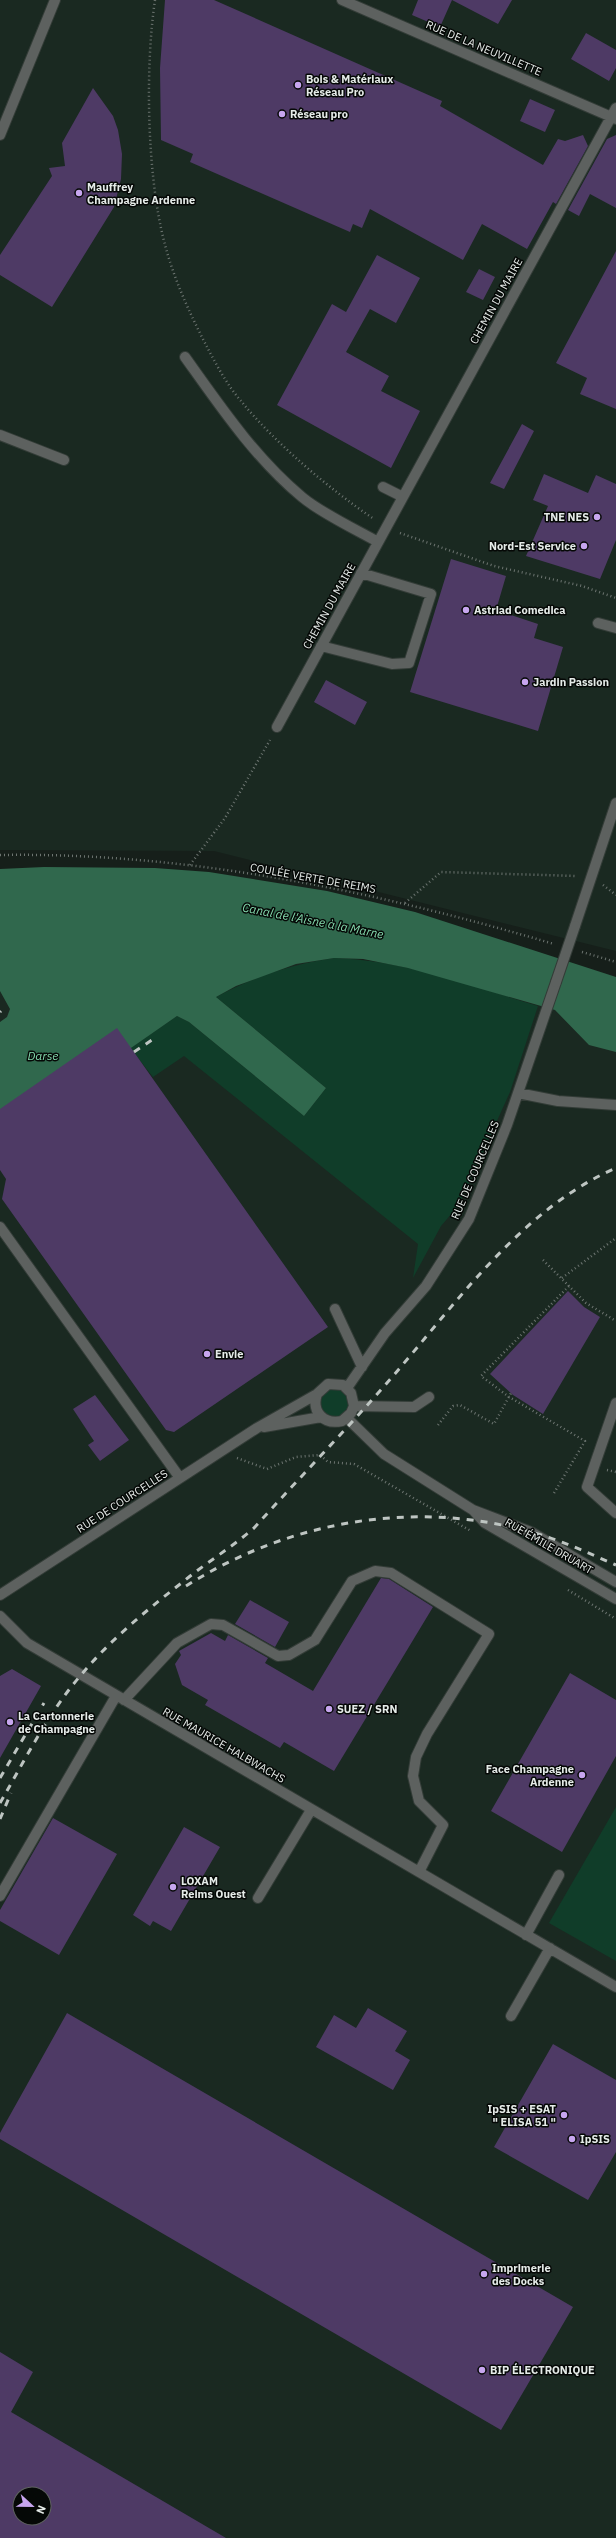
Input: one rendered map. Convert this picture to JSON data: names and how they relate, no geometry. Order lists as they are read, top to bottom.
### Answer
{
  "streets": {
    "street": [
      "RUE DE LA NEUVILLETTE",
      "CHEMIN DU MAIRE",
      "RUE DE COURCELLES",
      "RUE ÉMILE DRUART",
      "RUE MAURICE HALBWACHS"
    ],
    "path": ["COULÉE VERTE DE REIMS"]
  },
  "crossings": [
    ["RUE DE LA NEUVILLETTE", "CHEMIN DU MAIRE"],
    ["RUE DE COURCELLES", "RUE ÉMILE DRUART"]
  ],
  "water": ["Canal de l'Aisne à la Marne", "Darse"],
  "places": [
    "Bois & Matériaux Réseau Pro",
    "Réseau pro",
    "Mauffrey Champagne Ardenne",
    "TNE NES",
    "Nord-Est Service",
    "Astriad Comedica",
    "Jardin Passion",
    "Envie",
    "SUEZ / SRN",
    "La Cartonnerie de Champagne",
    "Face Champagne Ardenne",
    "LOXAM Reims Ouest",
    "IpSIS + ESAT \" ELISA 51 \"",
    "IpSIS",
    "Imprimerie des Docks",
    "BIP ÉLECTRONIQUE"
  ],
  "north": "right"
}
